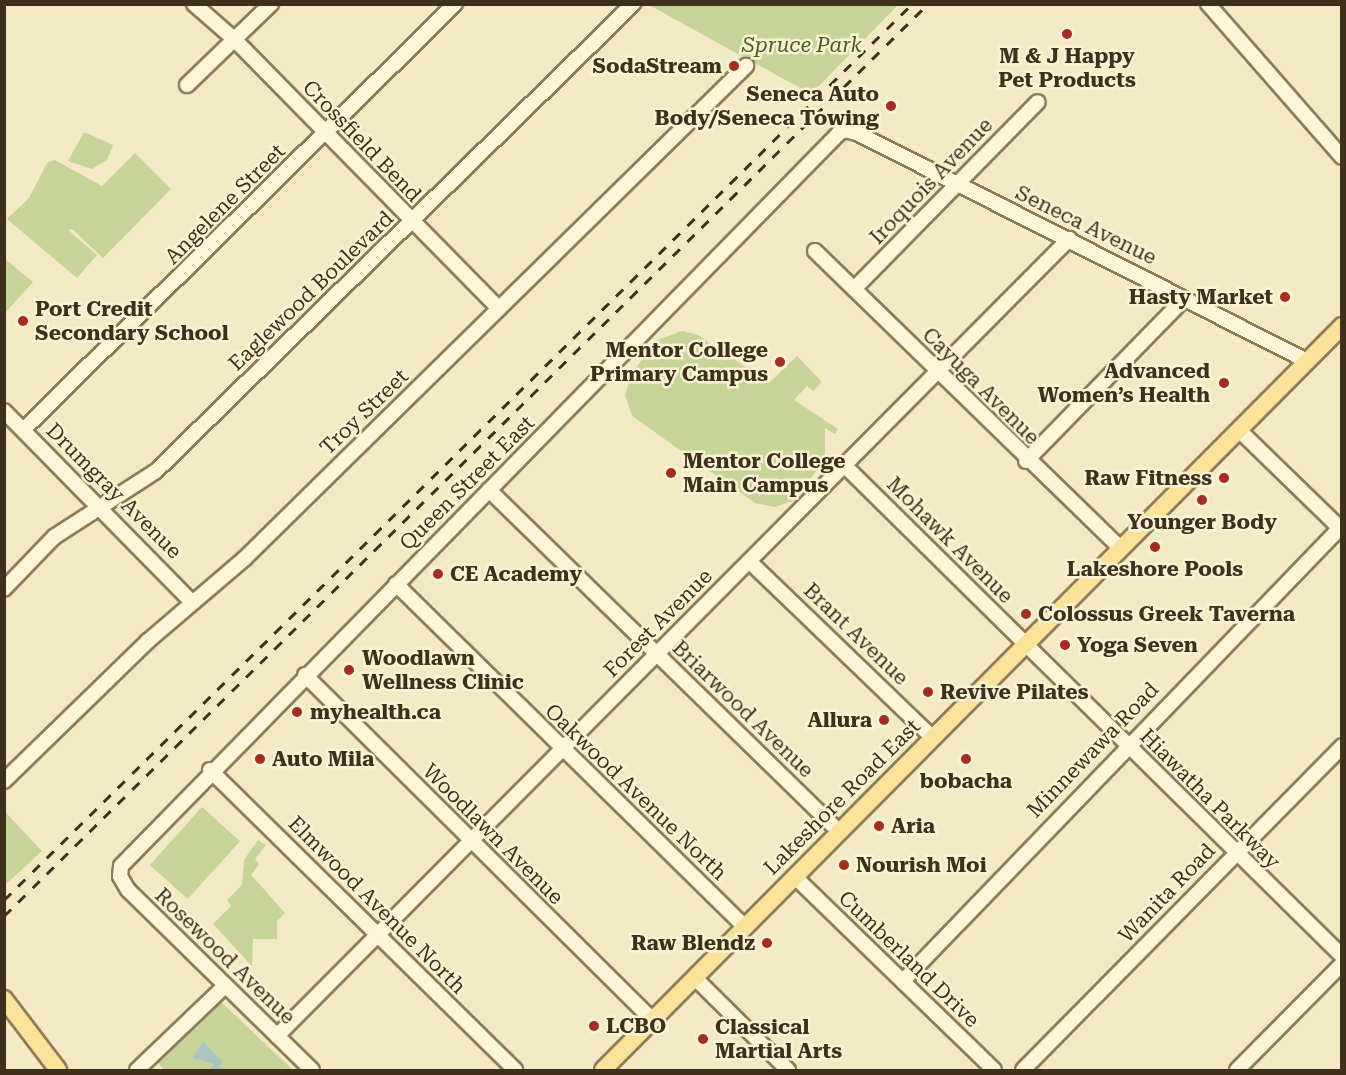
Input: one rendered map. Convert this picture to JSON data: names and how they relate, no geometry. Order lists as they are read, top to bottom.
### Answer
{
  "streets": {
    "main road": ["Lakeshore Road East"],
    "street": [
      "Crossfield Bend",
      "Iroquois Avenue",
      "Angelene Street",
      "Seneca Avenue",
      "Eaglewood Boulevard",
      "Cayuga Avenue",
      "Troy Street",
      "Queen Street East",
      "Drumgray Avenue",
      "Mohawk Avenue",
      "Forest Avenue",
      "Brant Avenue",
      "Briarwood Avenue",
      "Minnewawa Road",
      "Oakwood Avenue North",
      "Hiawatha Parkway",
      "Woodlawn Avenue",
      "Wanita Road",
      "Elmwood Avenue North",
      "Rosewood Avenue",
      "Cumberland Drive"
    ]
  },
  "crossings": [
    ["Crossfield Bend", "Angelene Street"],
    ["Crossfield Bend", "Eaglewood Boulevard"],
    ["Crossfield Bend", "Troy Street"],
    ["Iroquois Avenue", "Seneca Avenue"],
    ["Iroquois Avenue", "Cayuga Avenue"],
    ["Angelene Street", "Drumgray Avenue"],
    ["Seneca Avenue", "Queen Street East"],
    ["Seneca Avenue", "Forest Avenue"],
    ["Seneca Avenue", "Lakeshore Road East"],
    ["Eaglewood Boulevard", "Drumgray Avenue"],
    ["Cayuga Avenue", "Forest Avenue"],
    ["Cayuga Avenue", "Lakeshore Road East"],
    ["Troy Street", "Drumgray Avenue"],
    ["Queen Street East", "Briarwood Avenue"],
    ["Queen Street East", "Oakwood Avenue North"],
    ["Queen Street East", "Woodlawn Avenue"],
    ["Queen Street East", "Elmwood Avenue North"],
    ["Queen Street East", "Rosewood Avenue"],
    ["Mohawk Avenue", "Forest Avenue"],
    ["Mohawk Avenue", "Lakeshore Road East"],
    ["Mohawk Avenue", "Hiawatha Parkway"],
    ["Forest Avenue", "Brant Avenue"],
    ["Forest Avenue", "Briarwood Avenue"],
    ["Forest Avenue", "Oakwood Avenue North"],
    ["Forest Avenue", "Woodlawn Avenue"],
    ["Forest Avenue", "Elmwood Avenue North"],
    ["Forest Avenue", "Rosewood Avenue"],
    ["Brant Avenue", "Lakeshore Road East"],
    ["Briarwood Avenue", "Lakeshore Road East"],
    ["Minnewawa Road", "Hiawatha Parkway"],
    ["Minnewawa Road", "Cumberland Drive"],
    ["Oakwood Avenue North", "Lakeshore Road East"],
    ["Lakeshore Road East", "Hiawatha Parkway"],
    ["Lakeshore Road East", "Woodlawn Avenue"],
    ["Lakeshore Road East", "Cumberland Drive"],
    ["Hiawatha Parkway", "Wanita Road"]
  ],
  "parks": ["Spruce Park"],
  "places": [
    "M & J Happy Pet Products",
    "SodaStream",
    "Seneca Auto Body/Seneca Towing",
    "Hasty Market",
    "Port Credit Secondary School",
    "Mentor College Primary Campus",
    "Advanced Women’s Health",
    "Mentor College Main Campus",
    "Raw Fitness",
    "Younger Body",
    "Lakeshore Pools",
    "CE Academy",
    "Colossus Greek Taverna",
    "Yoga Seven",
    "Woodlawn Wellness Clinic",
    "Revive Pilates",
    "myhealth.ca",
    "Allura",
    "Auto Mila",
    "bobacha",
    "Aria",
    "Nourish Moi",
    "Raw Blendz",
    "LCBO",
    "Classical Martial Arts"
  ]
}
